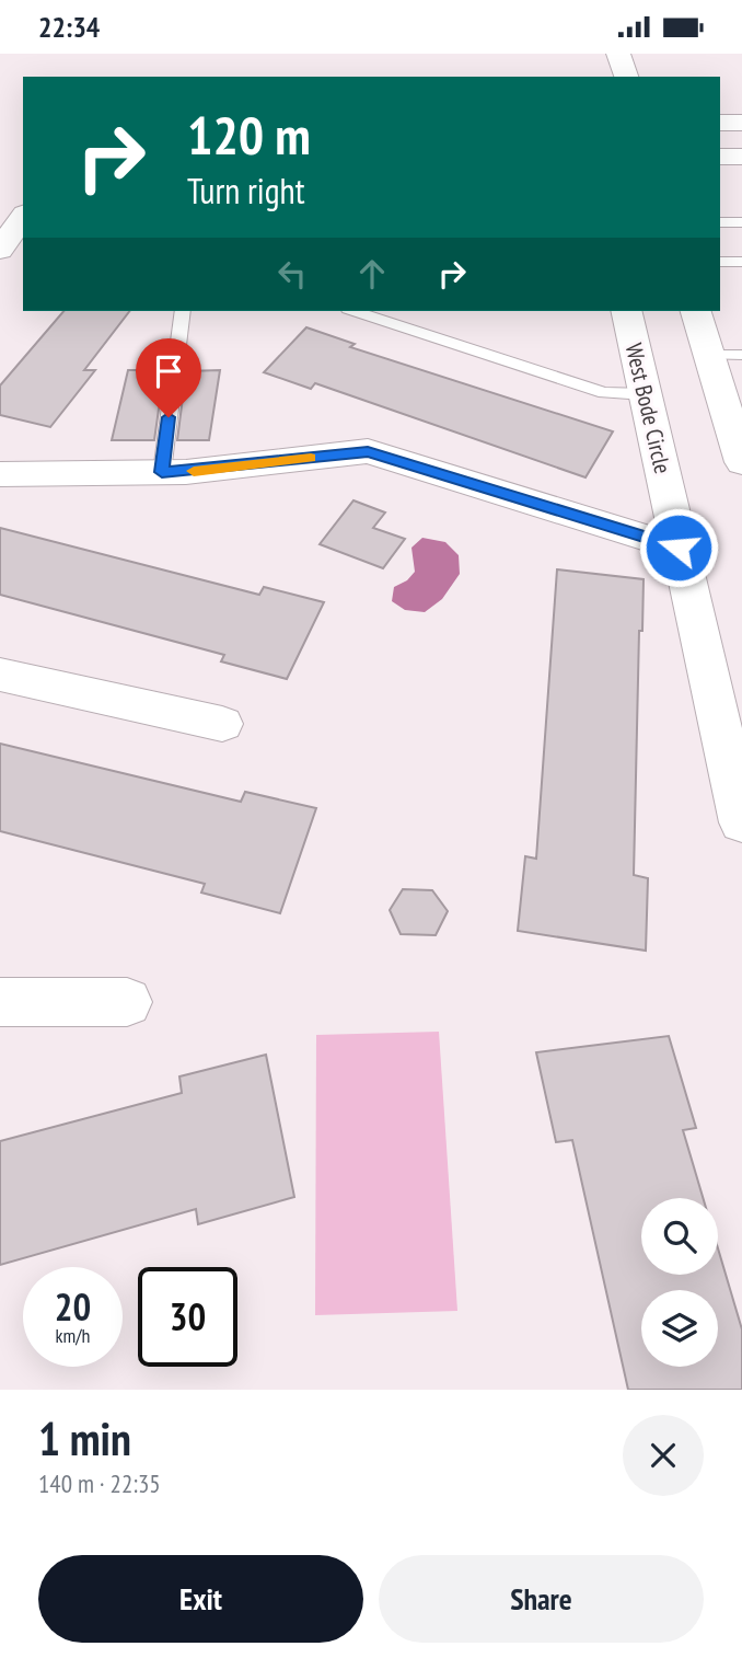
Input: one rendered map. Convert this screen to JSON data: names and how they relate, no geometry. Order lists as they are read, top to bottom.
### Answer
{
  "streets": {
    "street": ["West Bode Circle"]
  },
  "page": {
    "status": "22:34",
    "turn": ["120 m", "Turn right"],
    "speed": "20 km/h",
    "limit": "30",
    "heading": ["1 min", "140 m · 22:35"],
    "buttons": ["Exit", "Share"]
  }
}
